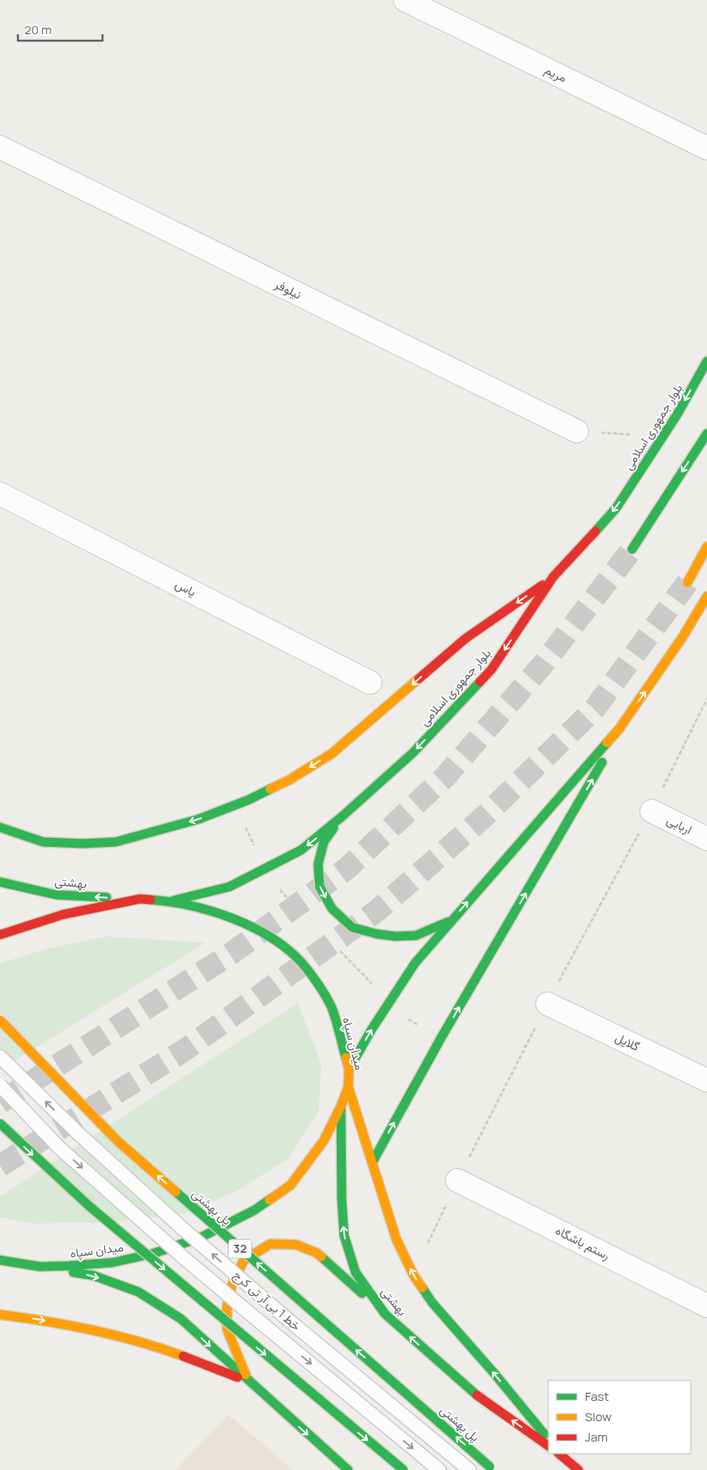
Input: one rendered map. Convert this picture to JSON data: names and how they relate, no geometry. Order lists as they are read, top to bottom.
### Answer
{
  "streets": {
    "main road": [
      "بلوار جمهوری اسلامی",
      "بهشتى",
      "میدان سپاه",
      "پل بهشتی",
      "32"
    ],
    "street": [
      "مریم",
      "نیلوفر",
      "یاس",
      "اربابی",
      "گلایل",
      "رستم باشگاه"
    ],
    "lane": ["خط 1 بی آر تی کرج"]
  },
  "crossings": [
    ["بلوار جمهوری اسلامی", "میدان سپاه"],
    ["بهشتى", "میدان سپاه"]
  ],
  "one_way": ["بلوار جمهوری اسلامی"],
  "legend": ["Fast", "Slow", "Jam"],
  "scale_bar": "20 m"
}
